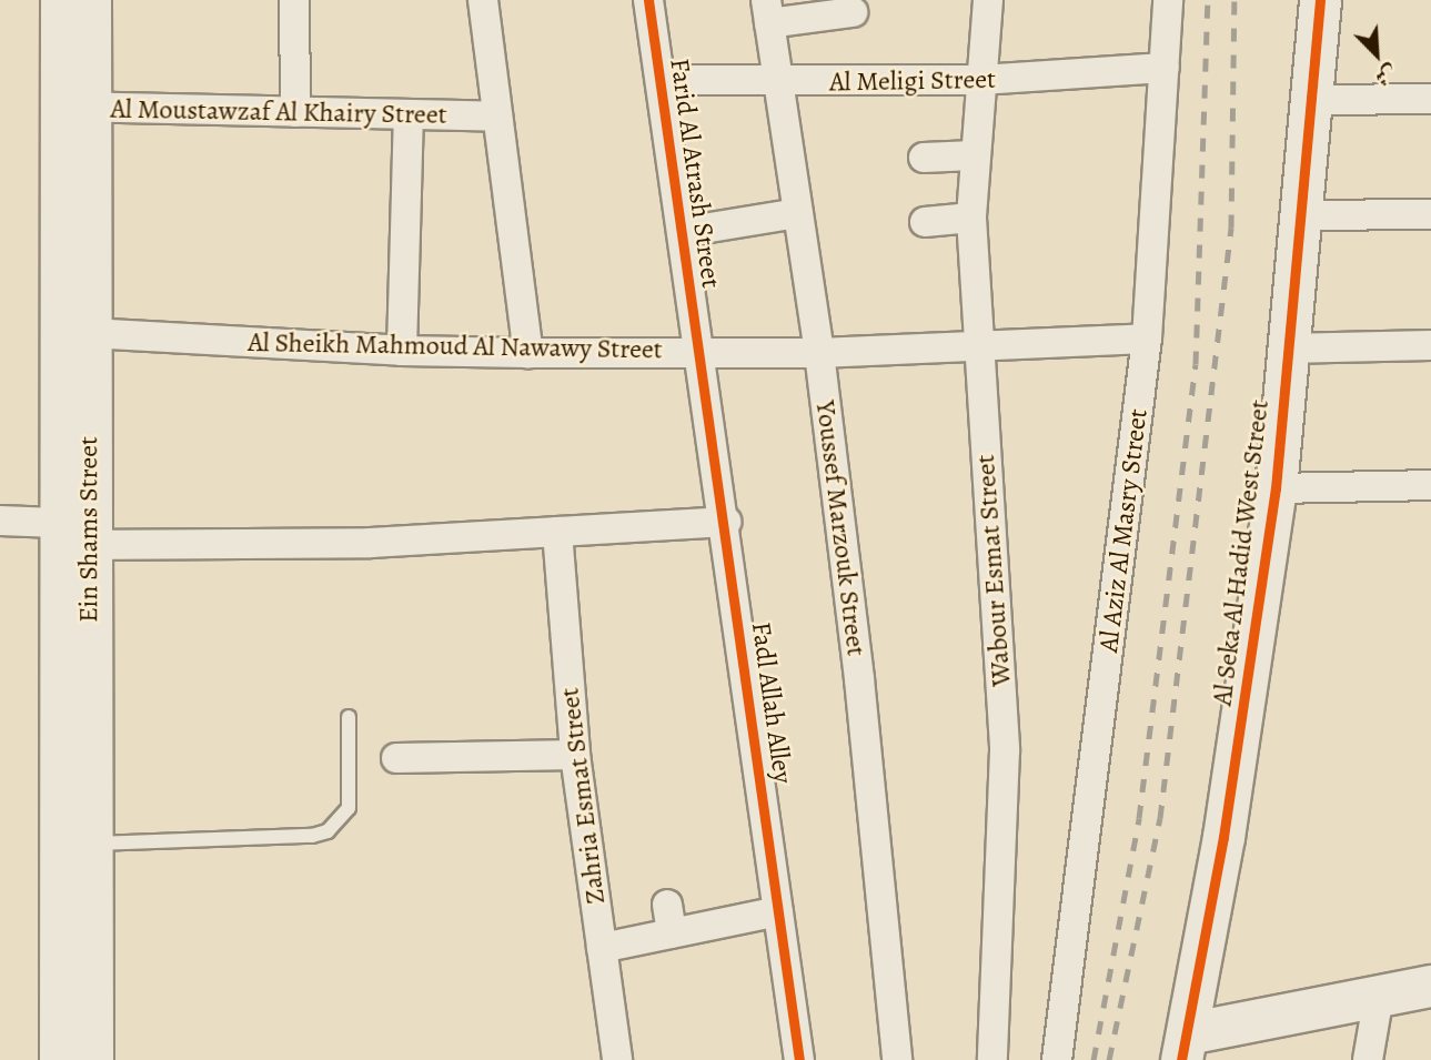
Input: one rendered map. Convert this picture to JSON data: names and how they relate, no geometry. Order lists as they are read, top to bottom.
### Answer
{
  "streets": {
    "main road": ["Ein Shams Street", "Al Seka Al Hadid West Street"],
    "street": [
      "Al Meligi Street",
      "Al Moustawzaf Al Khairy Street",
      "Farid Al Atrash Street",
      "Al Sheikh Mahmoud Al Nawawy Street",
      "Youssef Marzouk Street",
      "Al Aziz Al Masry Street",
      "Wabour Esmat Street",
      "Fadl Allah Alley",
      "Zahria Esmat Street"
    ]
  },
  "crossings": [
    ["Al Meligi Street", "Farid Al Atrash Street"],
    ["Al Meligi Street", "Youssef Marzouk Street"],
    ["Al Meligi Street", "Al Aziz Al Masry Street"],
    ["Al Meligi Street", "Wabour Esmat Street"],
    ["Al Moustawzaf Al Khairy Street", "Ein Shams Street"],
    ["Farid Al Atrash Street", "Al Sheikh Mahmoud Al Nawawy Street"],
    ["Farid Al Atrash Street", "Fadl Allah Alley"],
    ["Al Sheikh Mahmoud Al Nawawy Street", "Youssef Marzouk Street"],
    ["Al Sheikh Mahmoud Al Nawawy Street", "Ein Shams Street"],
    ["Al Sheikh Mahmoud Al Nawawy Street", "Al Aziz Al Masry Street"],
    ["Al Sheikh Mahmoud Al Nawawy Street", "Wabour Esmat Street"],
    ["Al Sheikh Mahmoud Al Nawawy Street", "Fadl Allah Alley"]
  ],
  "north": "bottom right"
}
